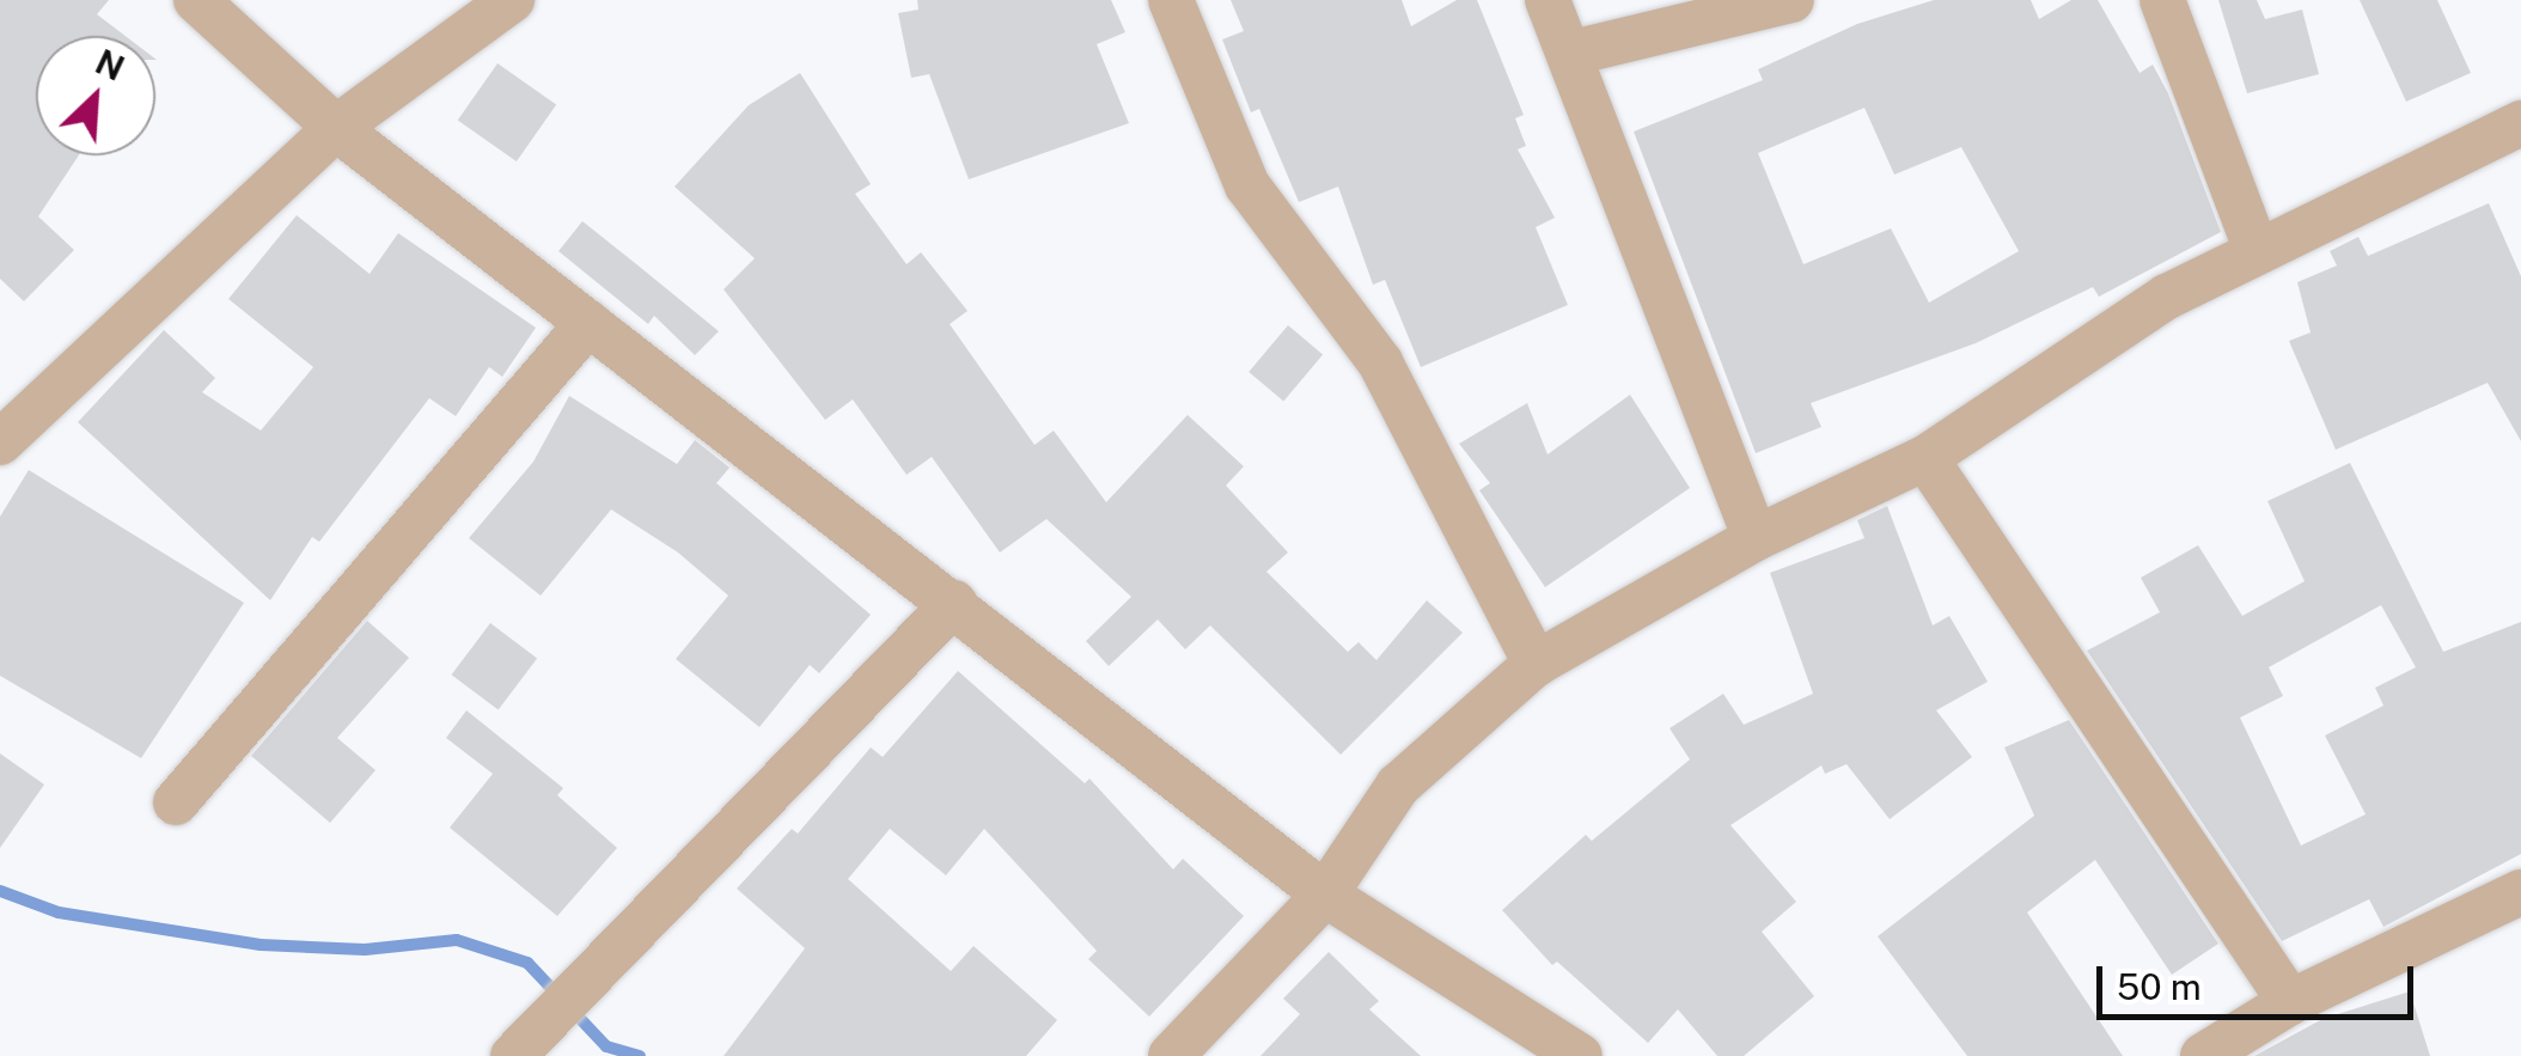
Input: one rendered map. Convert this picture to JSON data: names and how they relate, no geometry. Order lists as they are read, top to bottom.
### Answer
{
  "scale_bar": "50 m",
  "north": "top right"
}
